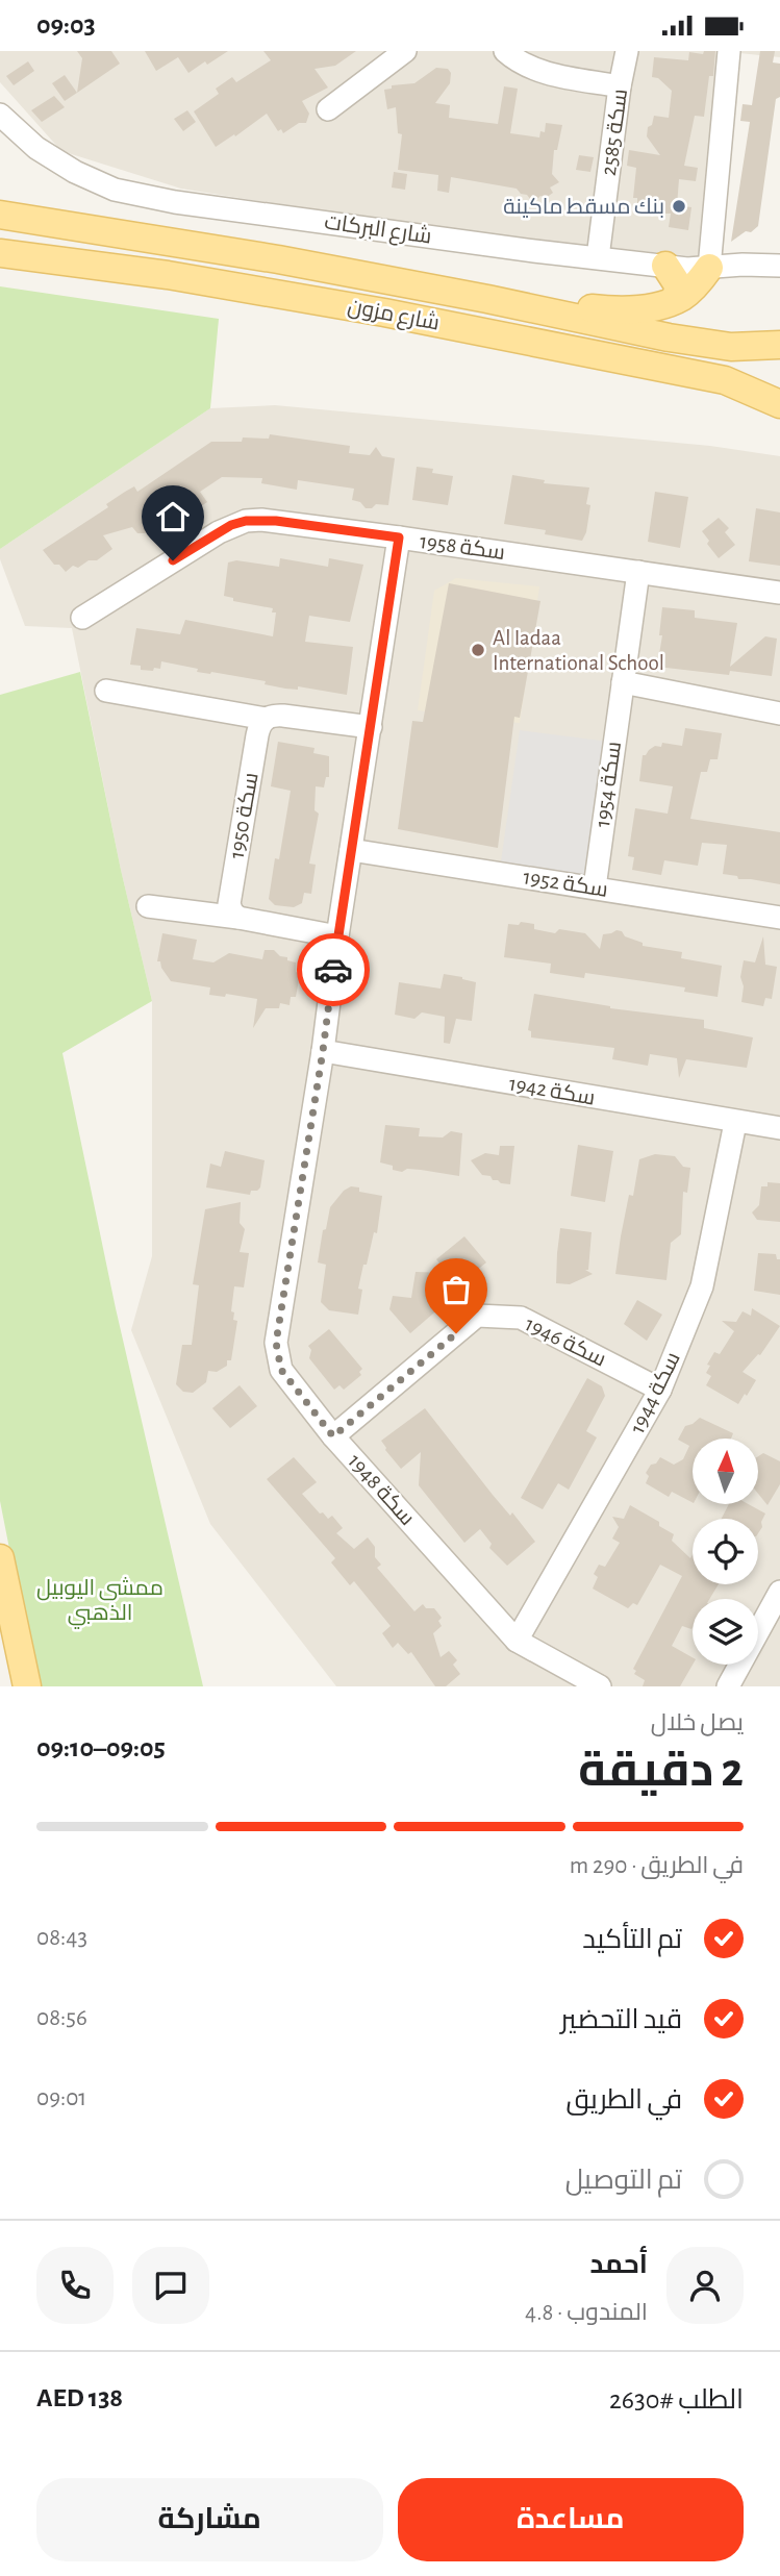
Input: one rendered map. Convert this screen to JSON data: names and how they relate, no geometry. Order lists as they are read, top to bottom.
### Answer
{
  "streets": {
    "main road": ["شارع مزون"],
    "street": [
      "سكة 2585",
      "شارع البركات",
      "سكة 1958",
      "سكة 1954",
      "سكة 1950",
      "سكة 1952",
      "سكة 1942",
      "سكة 1946",
      "سكة 1944",
      "سكة 1948"
    ]
  },
  "crossings": [
    ["سكة 2585", "شارع البركات"],
    ["سكة 1958", "سكة 1954"],
    ["سكة 1958", "سكة 1948"],
    ["سكة 1954", "سكة 1952"],
    ["سكة 1952", "سكة 1948"],
    ["سكة 1942", "سكة 1944"],
    ["سكة 1942", "سكة 1948"],
    ["سكة 1946", "سكة 1944"],
    ["سكة 1946", "سكة 1948"],
    ["سكة 1944", "سكة 1948"]
  ],
  "parks": ["ممشى اليوبيل الذهبي"],
  "places": ["بنك مسقط ماكينة", "Al Iadaa International School"],
  "north": "top",
  "page": {
    "status": "09:03",
    "heading": ["2 دقيقة", "يصل خلال", "09:05–09:10"],
    "panel": [
      "أحمد",
      "المندوب · 4.8",
      "الطلب #2630",
      "AED 138"
    ],
    "bar": "في الطريق · 290 m",
    "list": [
      ["تم التأكيد", "08:43"],
      ["قيد التحضير", "08:56"],
      ["في الطريق", "09:01"],
      "تم التوصيل"
    ],
    "buttons": ["مساعدة", "مشاركة"]
  }
}
